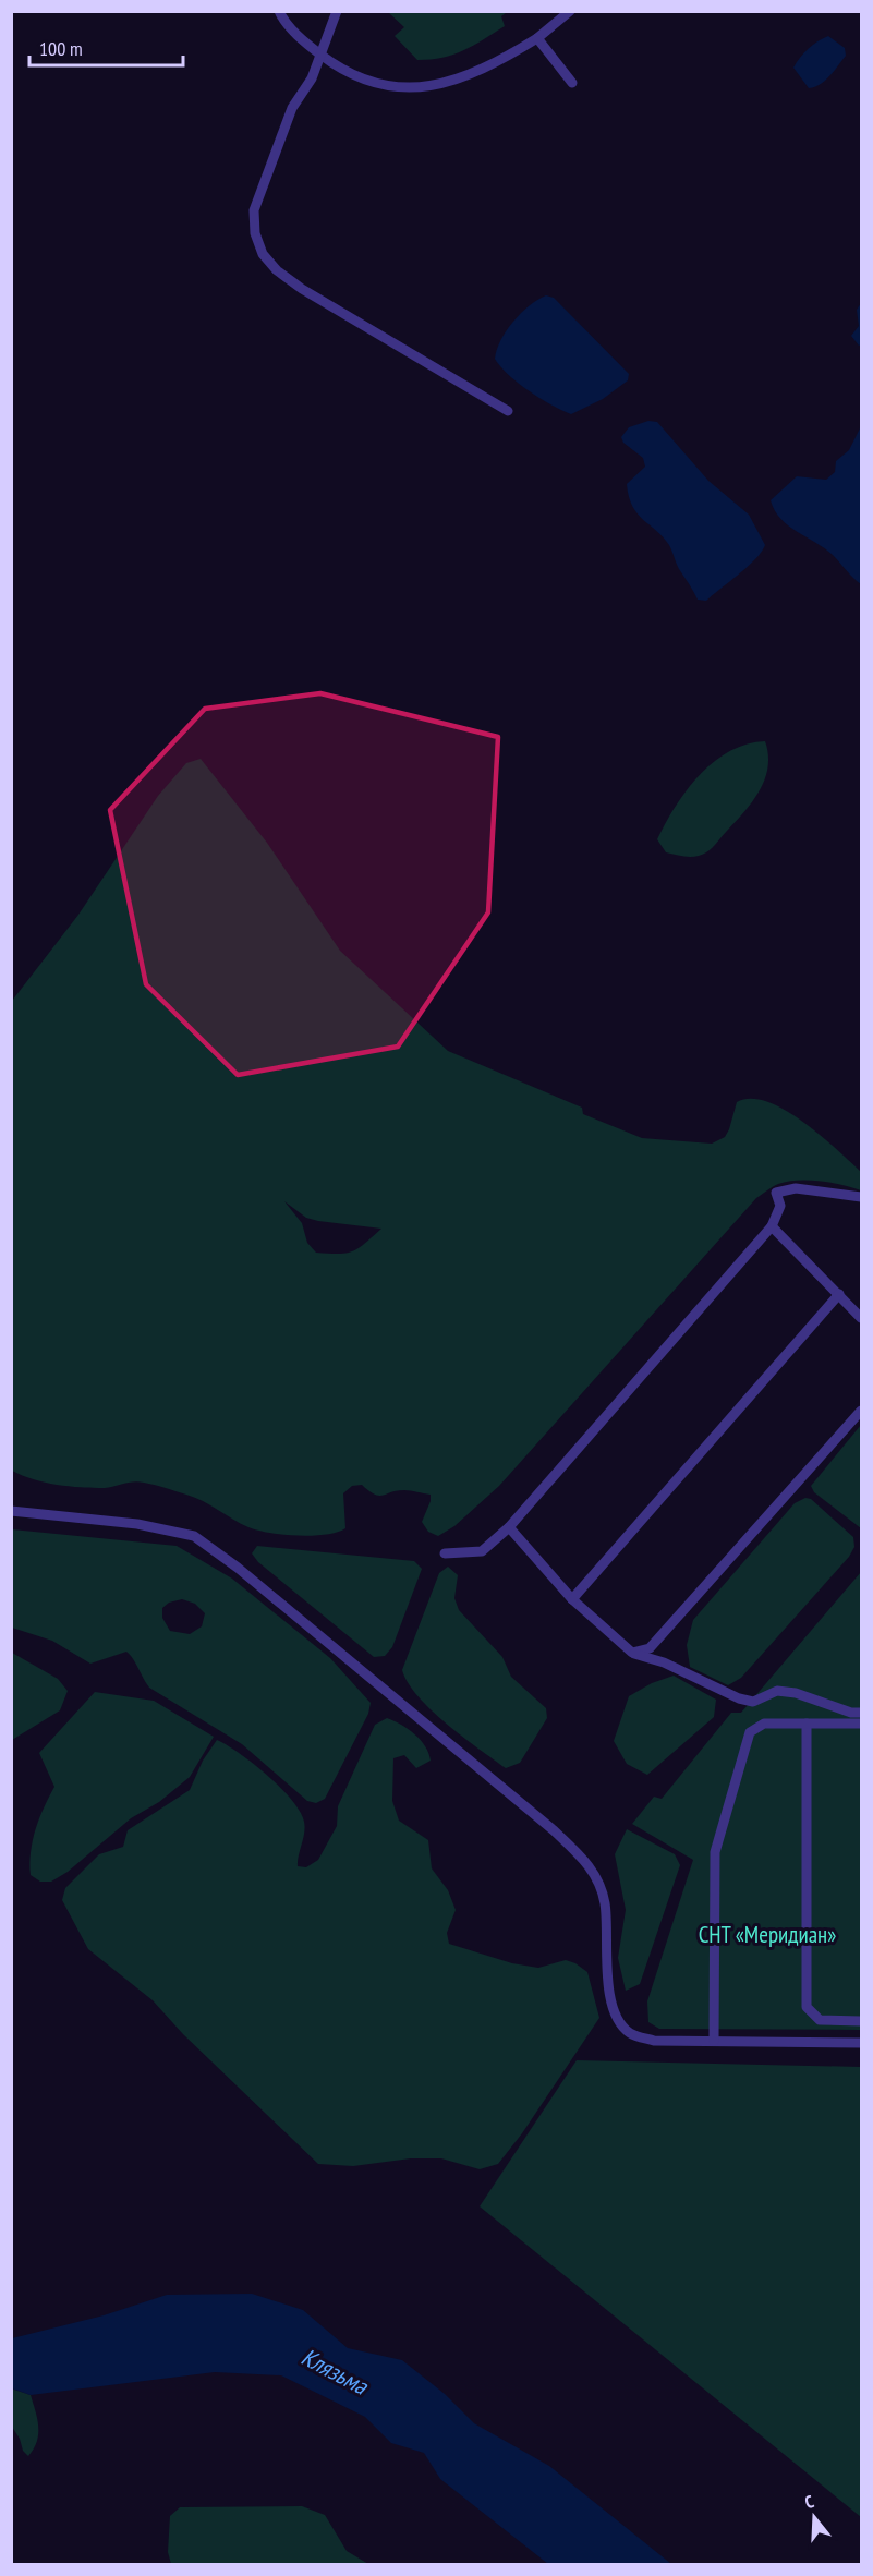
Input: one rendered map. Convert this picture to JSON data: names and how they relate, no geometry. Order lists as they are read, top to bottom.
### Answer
{
  "water": ["Клязьма"],
  "parks": ["СНТ «Меридиан»"],
  "scale_bar": "100 m",
  "north": "top"
}
